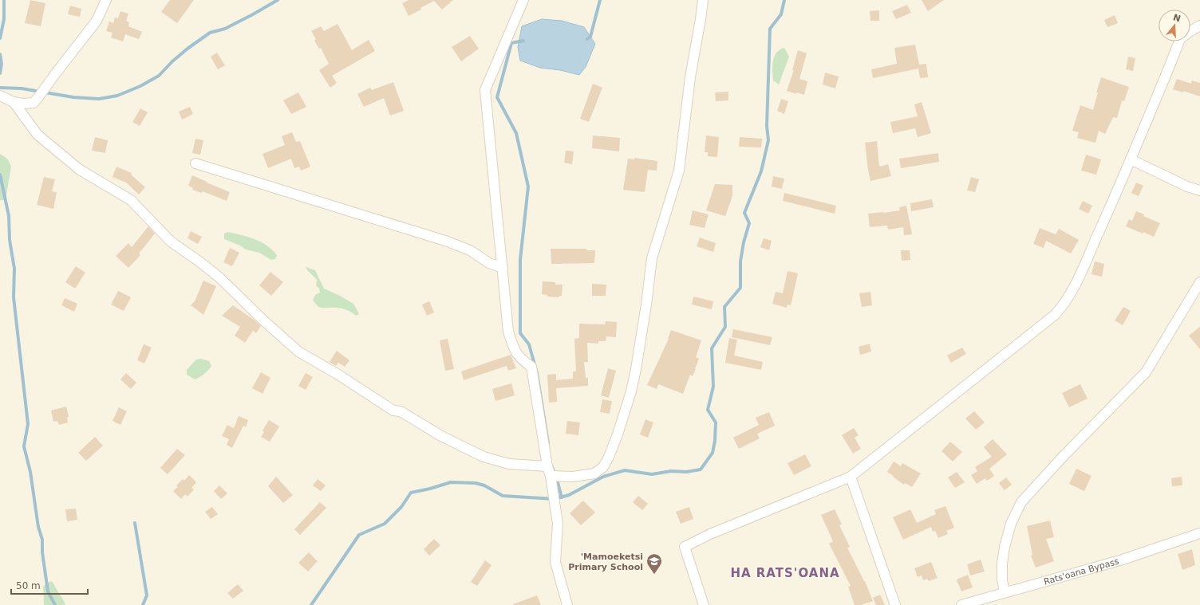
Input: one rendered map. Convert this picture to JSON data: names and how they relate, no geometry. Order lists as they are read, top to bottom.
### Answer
{
  "streets": {
    "street": ["Rats'oana Bypass"]
  },
  "districts": ["HA RATS'OANA"],
  "places": {
    "school or university": ["'Mamoeketsi Primary School"]
  },
  "scale_bar": "50 m",
  "north": "top"
}
